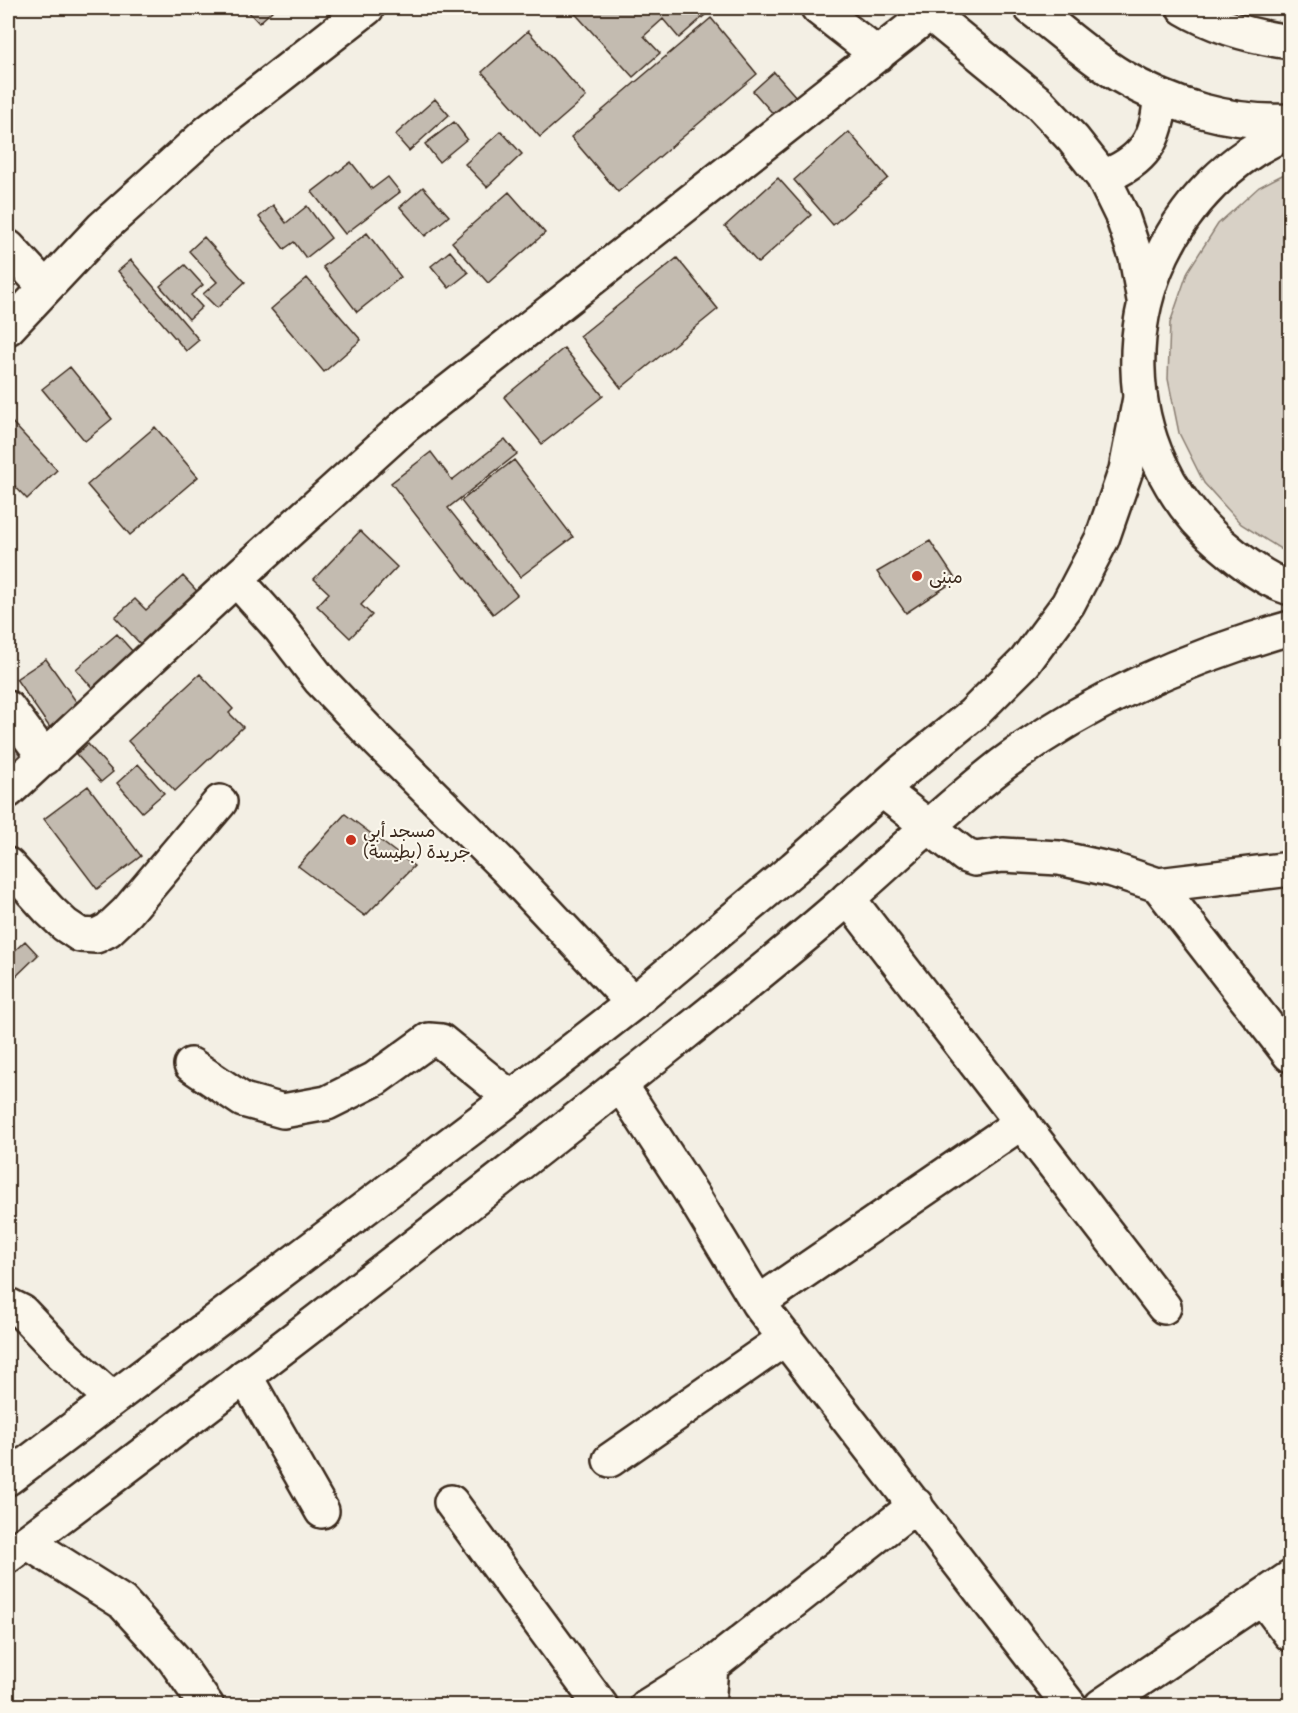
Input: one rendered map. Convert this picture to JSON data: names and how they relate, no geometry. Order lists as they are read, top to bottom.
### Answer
{
  "places": ["مبنى", "مسجد أبي جريدة (بطيسة)"]
}
